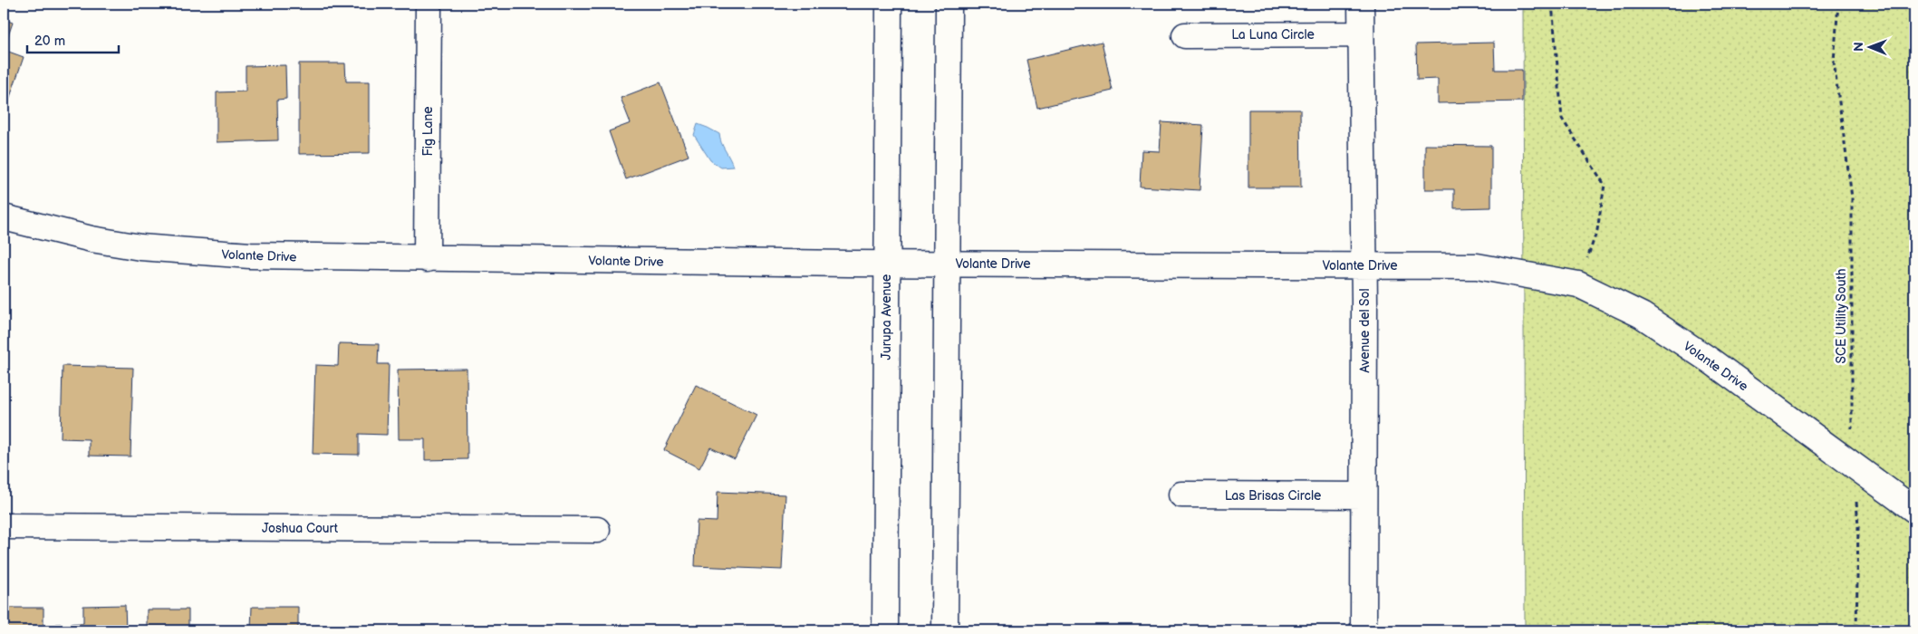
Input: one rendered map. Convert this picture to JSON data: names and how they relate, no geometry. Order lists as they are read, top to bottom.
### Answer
{
  "streets": {
    "street": [
      "La Luna Circle",
      "Fig Lane",
      "Volante Drive",
      "Jurupa Avenue",
      "Avenue del Sol",
      "Las Brisas Circle",
      "Joshua Court"
    ],
    "path": ["SCE Utility South"]
  },
  "crossings": [
    ["La Luna Circle", "Avenue del Sol"],
    ["Fig Lane", "Volante Drive"],
    ["Volante Drive", "SCE Utility South"],
    ["Volante Drive", "Jurupa Avenue"],
    ["Volante Drive", "Avenue del Sol"],
    ["Avenue del Sol", "Las Brisas Circle"]
  ],
  "scale_bar": "20 m",
  "north": "left"
}
